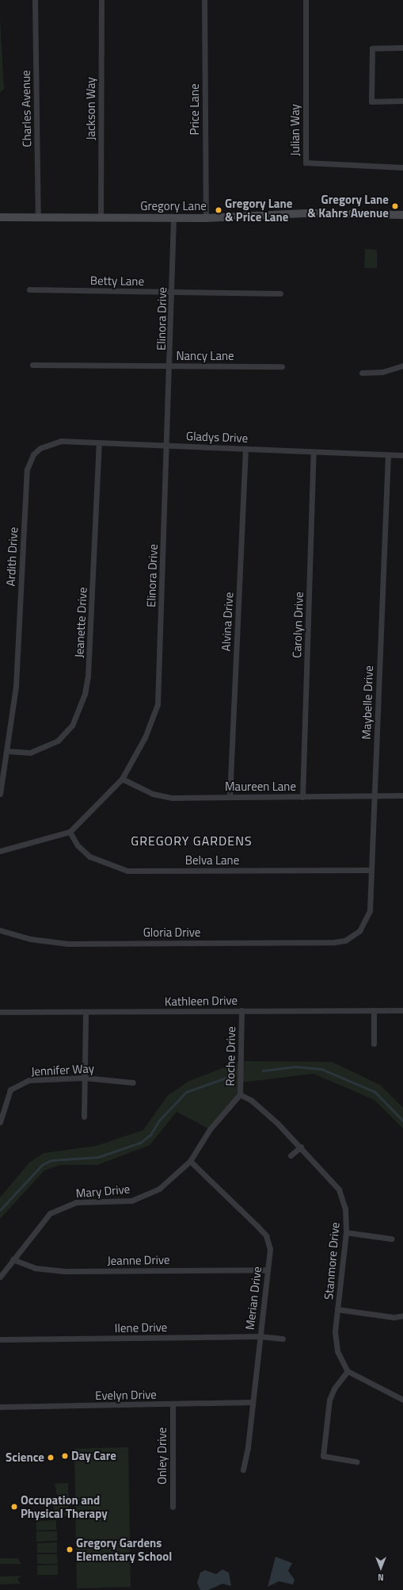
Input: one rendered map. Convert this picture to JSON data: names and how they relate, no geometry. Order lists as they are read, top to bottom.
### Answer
{
  "streets": {
    "main road": ["Gregory Lane"],
    "street": [
      "Charles Avenue",
      "Jackson Way",
      "Price Lane",
      "Julian Way",
      "Betty Lane",
      "Elinora Drive",
      "Nancy Lane",
      "Gladys Drive",
      "Ardith Drive",
      "Alvina Drive",
      "Jeanette Drive",
      "Carolyn Drive",
      "Maybelle Drive",
      "Maureen Lane",
      "Belva Lane",
      "Gloria Drive",
      "Kathleen Drive",
      "Roche Drive",
      "Jennifer Way",
      "Mary Drive",
      "Jeanne Drive",
      "Stanmore Drive",
      "Merian Drive",
      "Ilene Drive",
      "Evelyn Drive",
      "Onley Drive"
    ]
  },
  "crossings": [
    ["Charles Avenue", "Gregory Lane"],
    ["Jackson Way", "Gregory Lane"],
    ["Price Lane", "Gregory Lane"],
    ["Gregory Lane", "Elinora Drive"],
    ["Betty Lane", "Elinora Drive"],
    ["Elinora Drive", "Nancy Lane"],
    ["Elinora Drive", "Gladys Drive"],
    ["Elinora Drive", "Maureen Lane"],
    ["Elinora Drive", "Belva Lane"],
    ["Gladys Drive", "Ardith Drive"],
    ["Gladys Drive", "Alvina Drive"],
    ["Gladys Drive", "Jeanette Drive"],
    ["Gladys Drive", "Carolyn Drive"],
    ["Gladys Drive", "Maybelle Drive"],
    ["Ardith Drive", "Jeanette Drive"],
    ["Alvina Drive", "Maureen Lane"],
    ["Carolyn Drive", "Maureen Lane"],
    ["Maybelle Drive", "Maureen Lane"],
    ["Maybelle Drive", "Belva Lane"],
    ["Maybelle Drive", "Gloria Drive"],
    ["Kathleen Drive", "Roche Drive"],
    ["Roche Drive", "Mary Drive"],
    ["Roche Drive", "Stanmore Drive"],
    ["Roche Drive", "Merian Drive"],
    ["Mary Drive", "Jeanne Drive"],
    ["Mary Drive", "Merian Drive"],
    ["Jeanne Drive", "Merian Drive"],
    ["Merian Drive", "Ilene Drive"],
    ["Merian Drive", "Evelyn Drive"],
    ["Evelyn Drive", "Onley Drive"]
  ],
  "districts": ["GREGORY GARDENS"],
  "places": [
    "Gregory Lane & Kahrs Avenue",
    "Gregory Lane & Price Lane",
    "Day Care",
    "Science",
    "Occupation and Physical Therapy",
    "Gregory Gardens Elementary School"
  ],
  "north": "bottom"
}
